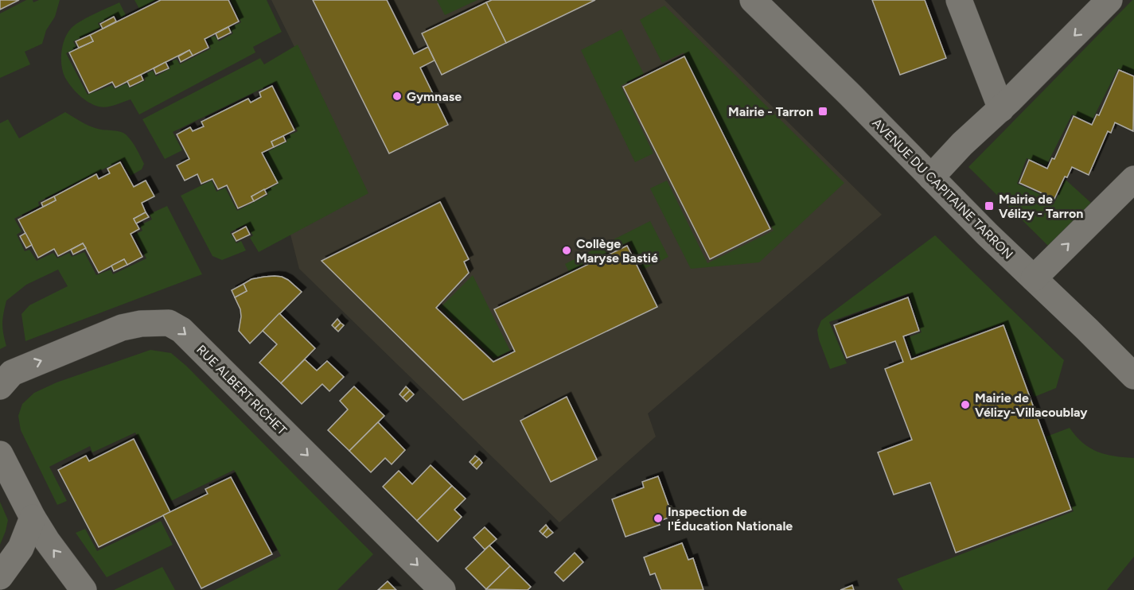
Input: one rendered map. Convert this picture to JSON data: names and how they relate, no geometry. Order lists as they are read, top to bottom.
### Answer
{
  "streets": {
    "street": ["AVENUE DU CAPITAINE TARRON", "RUE ALBERT RICHET"]
  },
  "one_way": ["RUE ALBERT RICHET"],
  "places": {
    "other": [
      "Gymnase",
      "Collège Maryse Bastié",
      "Mairie de Vélizy-Villacoublay",
      "Inspection de l'Éducation Nationale"
    ],
    "transit": ["Mairie - Tarron", "Mairie de Vélizy - Tarron"]
  }
}
